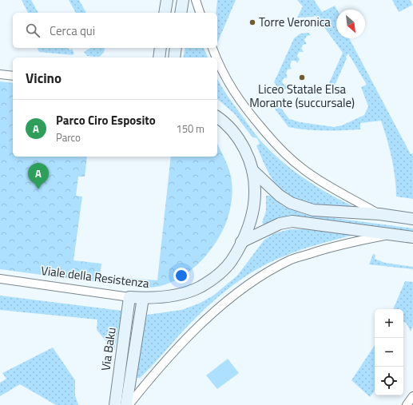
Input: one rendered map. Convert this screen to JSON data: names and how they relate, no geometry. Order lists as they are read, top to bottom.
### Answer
{
  "streets": {
    "main road": ["Viale della Resistenza", "Via Baku"]
  },
  "crossings": [
    ["Viale della Resistenza", "Via Baku"]
  ],
  "places": ["Torre Veronica", "Liceo Statale Elsa Morante (succursale)"],
  "north": "bottom right",
  "page": {
    "search": "Cerca qui",
    "heading": "Vicino",
    "list": [
      {
        "mark": "A",
        "name": "Parco Ciro Esposito",
        "note": "Parco",
        "value": "150 m"
      }
    ],
    "pins": "A",
    "map_buttons": ["+", "−"]
  }
}
